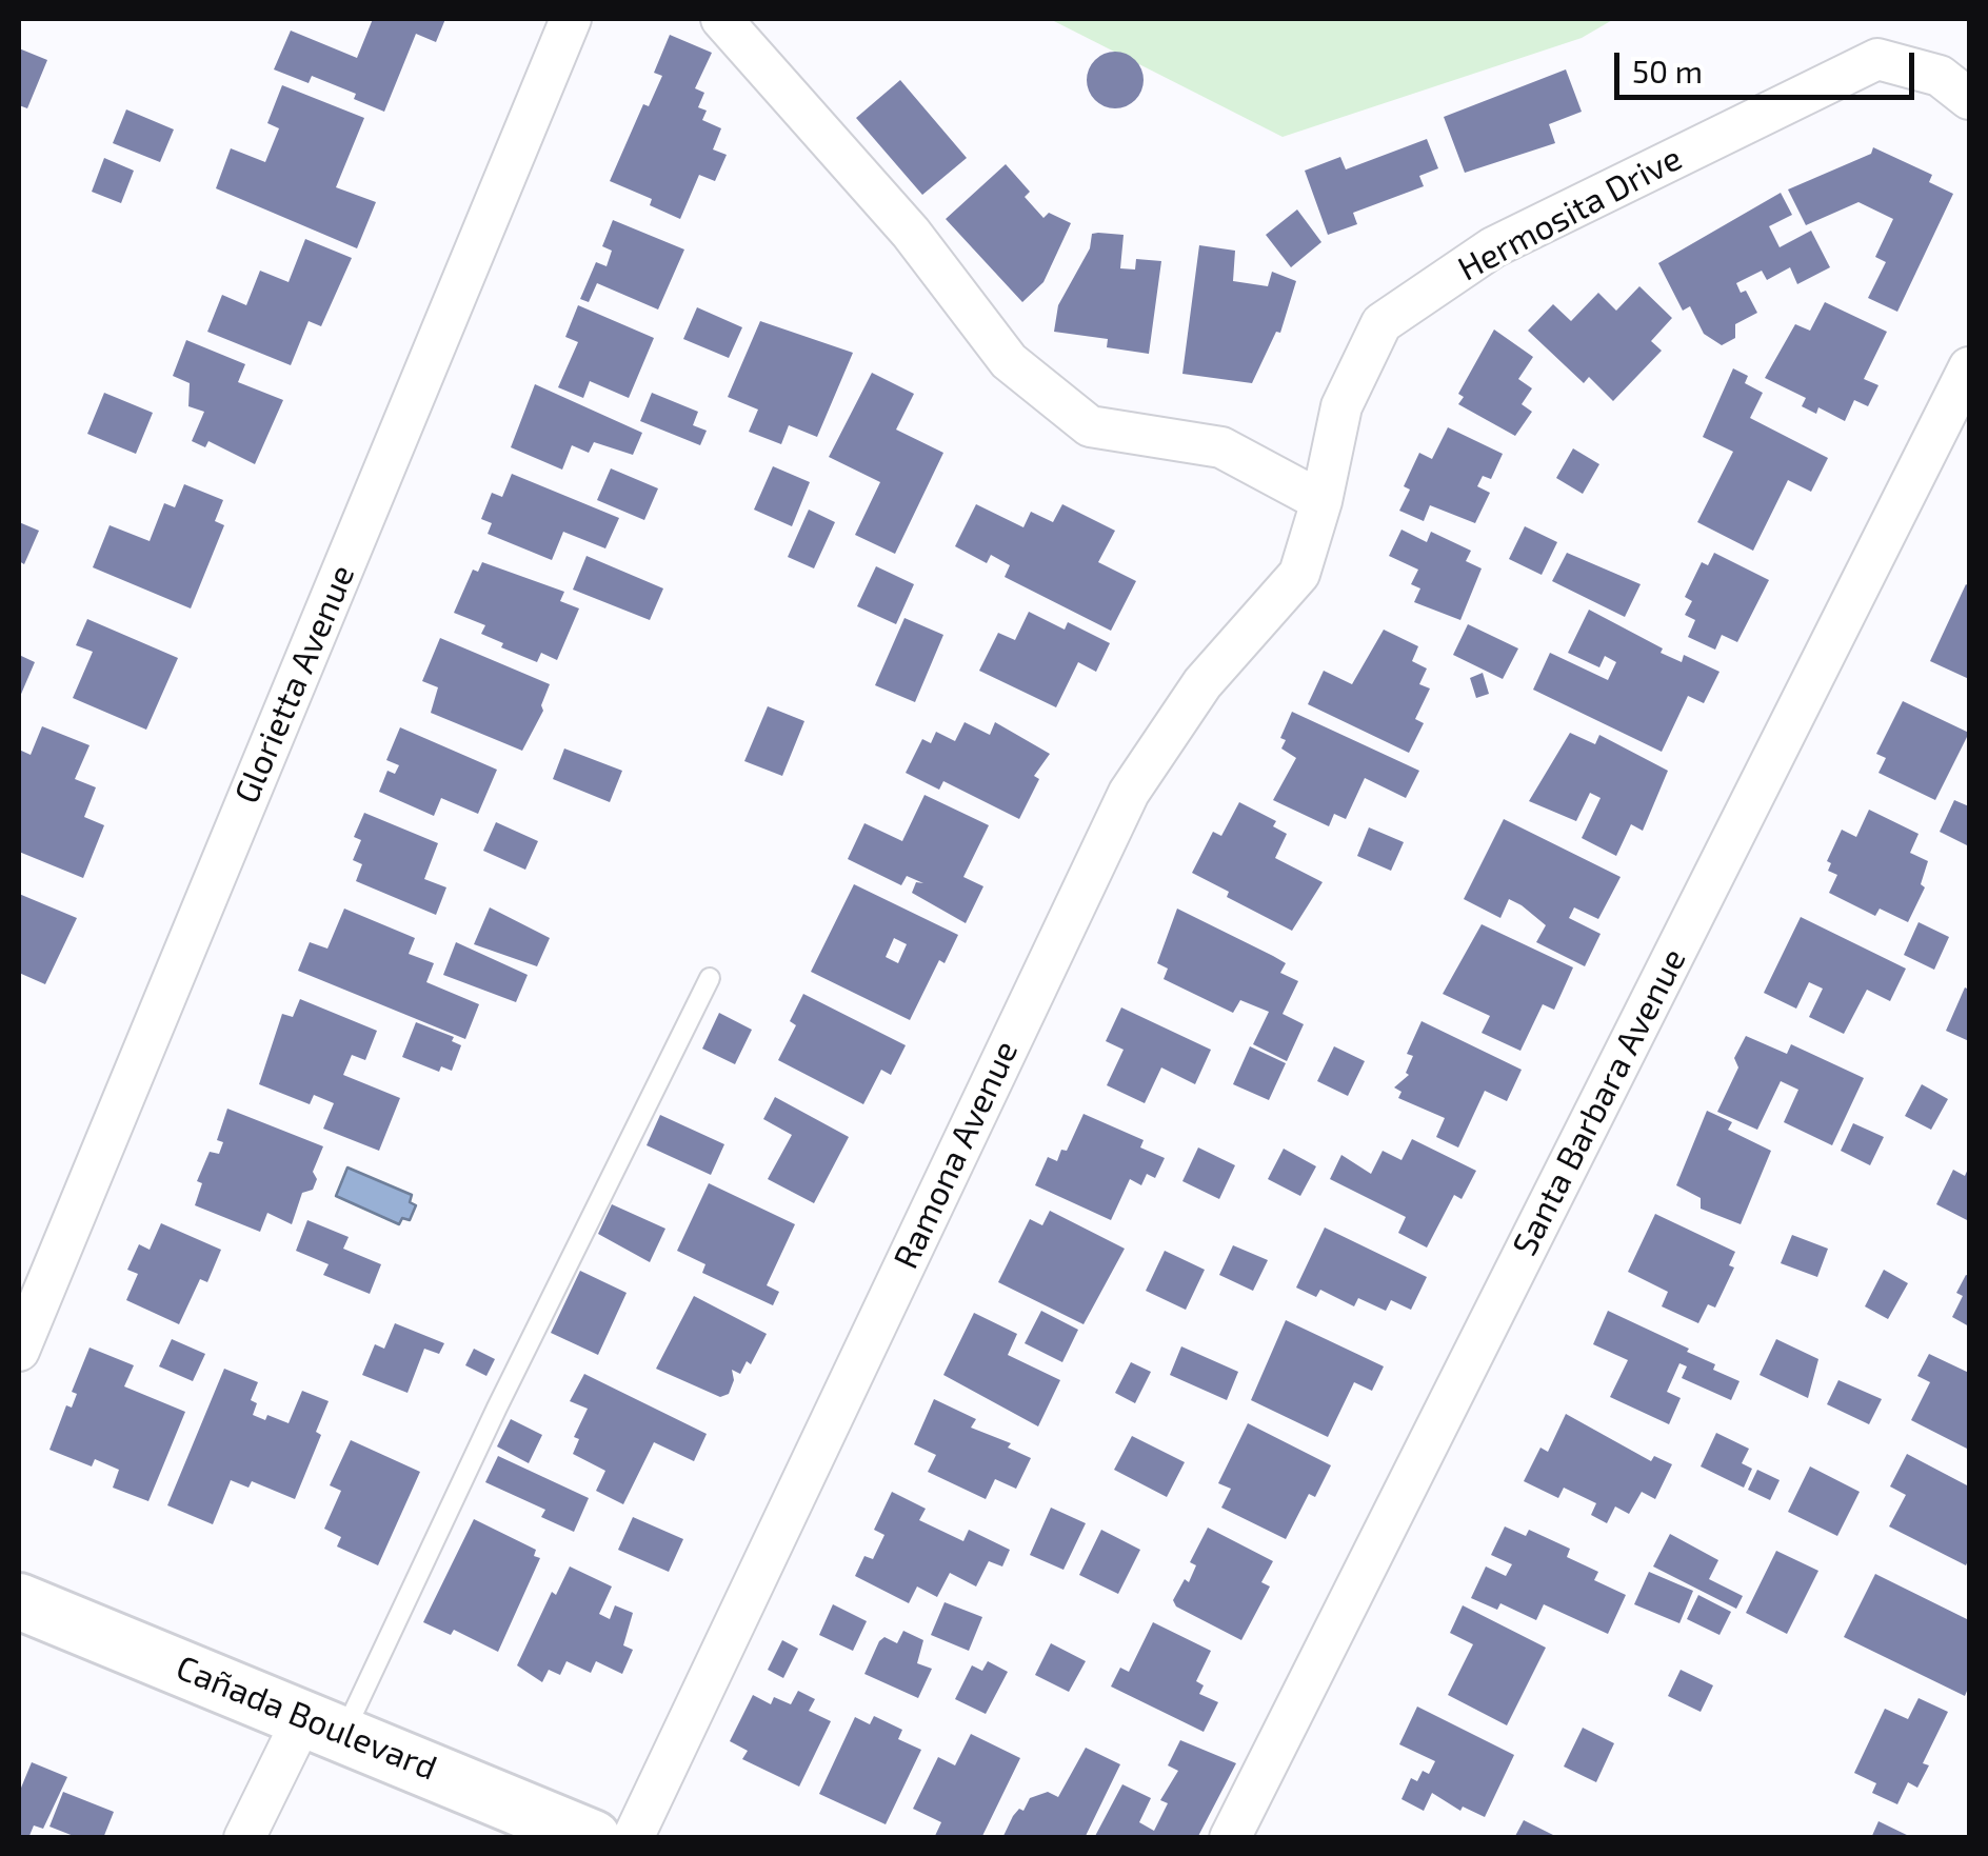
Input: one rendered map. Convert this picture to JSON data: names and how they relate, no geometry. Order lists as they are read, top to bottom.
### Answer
{
  "streets": {
    "main road": ["Cañada Boulevard"],
    "street": [
      "Hermosita Drive",
      "Glorietta Avenue",
      "Santa Barbara Avenue",
      "Ramona Avenue"
    ]
  },
  "crossings": [
    ["Hermosita Drive", "Ramona Avenue"]
  ],
  "scale_bar": "50 m"
}
